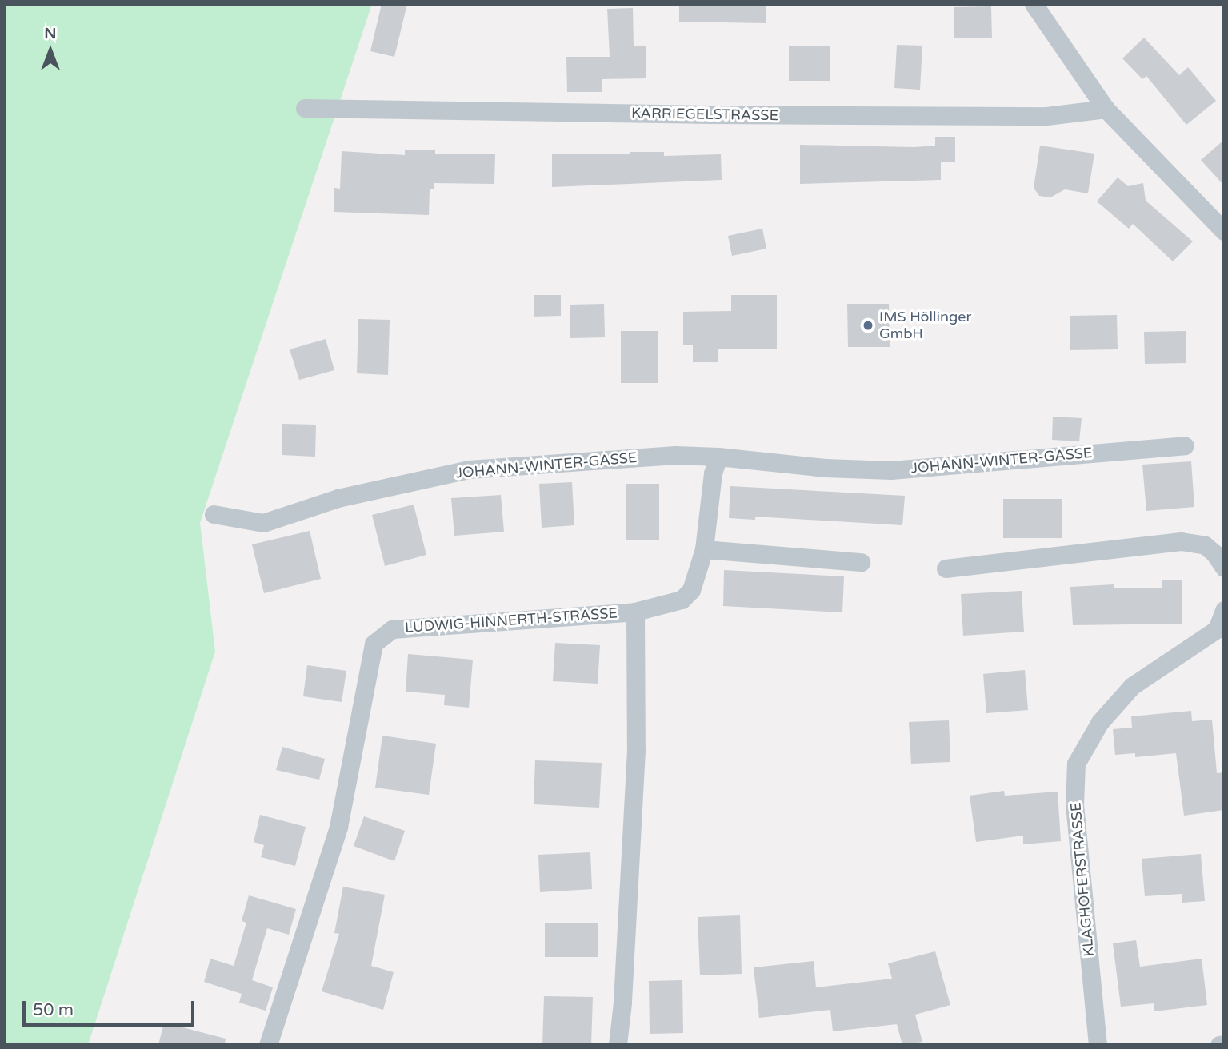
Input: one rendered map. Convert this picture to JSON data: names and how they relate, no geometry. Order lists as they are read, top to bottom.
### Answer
{
  "streets": {
    "street": [
      "KARRIEGELSTRASSE",
      "JOHANN-WINTER-GASSE",
      "LUDWIG-HINNERTH-STRASSE",
      "KLAGHOFERSTRASSE"
    ]
  },
  "places": ["IMS Höllinger GmbH"],
  "scale_bar": "50 m",
  "north": "top"
}
